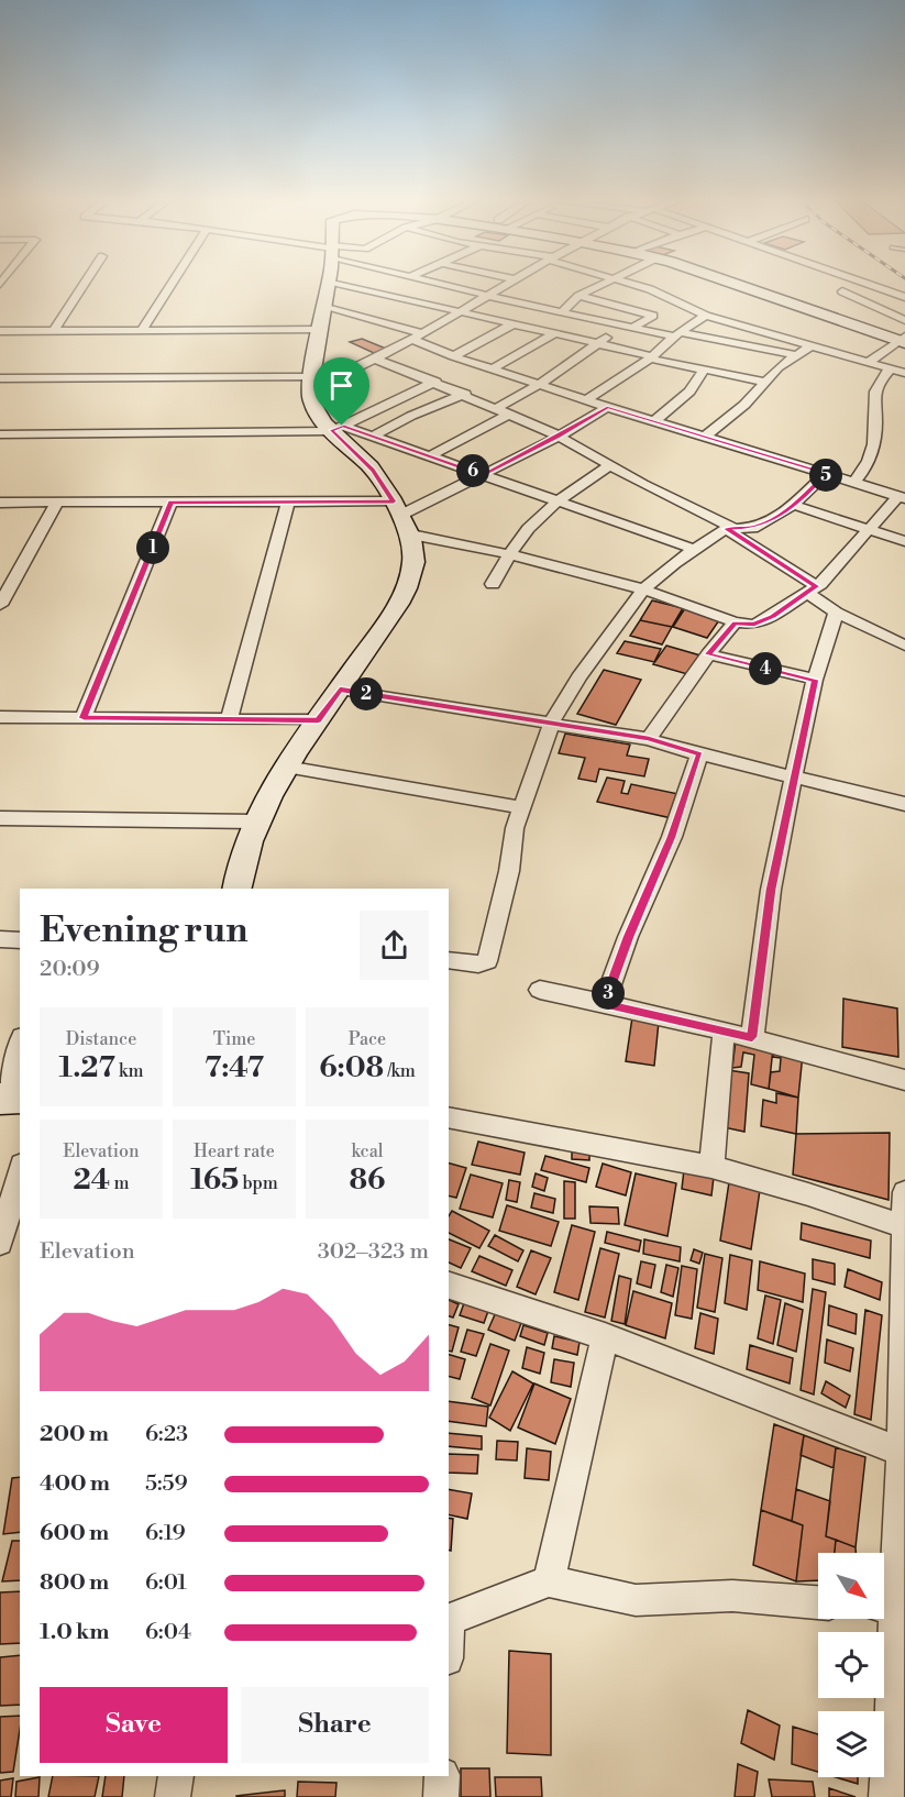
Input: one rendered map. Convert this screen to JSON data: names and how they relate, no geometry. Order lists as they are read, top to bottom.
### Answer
{
  "north": "bottom right",
  "page": {
    "pins": [
      "6",
      "5",
      "1",
      "4",
      "2",
      "3"
    ],
    "heading": ["Evening run", "20:09"],
    "stats": [
      ["Distance", "1.27 km"],
      ["Time", "7:47"],
      ["Pace", "6:08 /km"],
      ["Elevation", "24 m"],
      ["Heart rate", "165 bpm"],
      ["kcal", "86"]
    ],
    "chart": ["Elevation", "302–323 m"],
    "list": [
      {
        "name": "200 m",
        "note": "6:23"
      },
      {
        "name": "400 m",
        "note": "5:59"
      },
      {
        "name": "600 m",
        "note": "6:19"
      },
      {
        "name": "800 m",
        "note": "6:01"
      },
      {
        "name": "1.0 km",
        "note": "6:04"
      }
    ],
    "buttons": ["Save", "Share"]
  }
}
